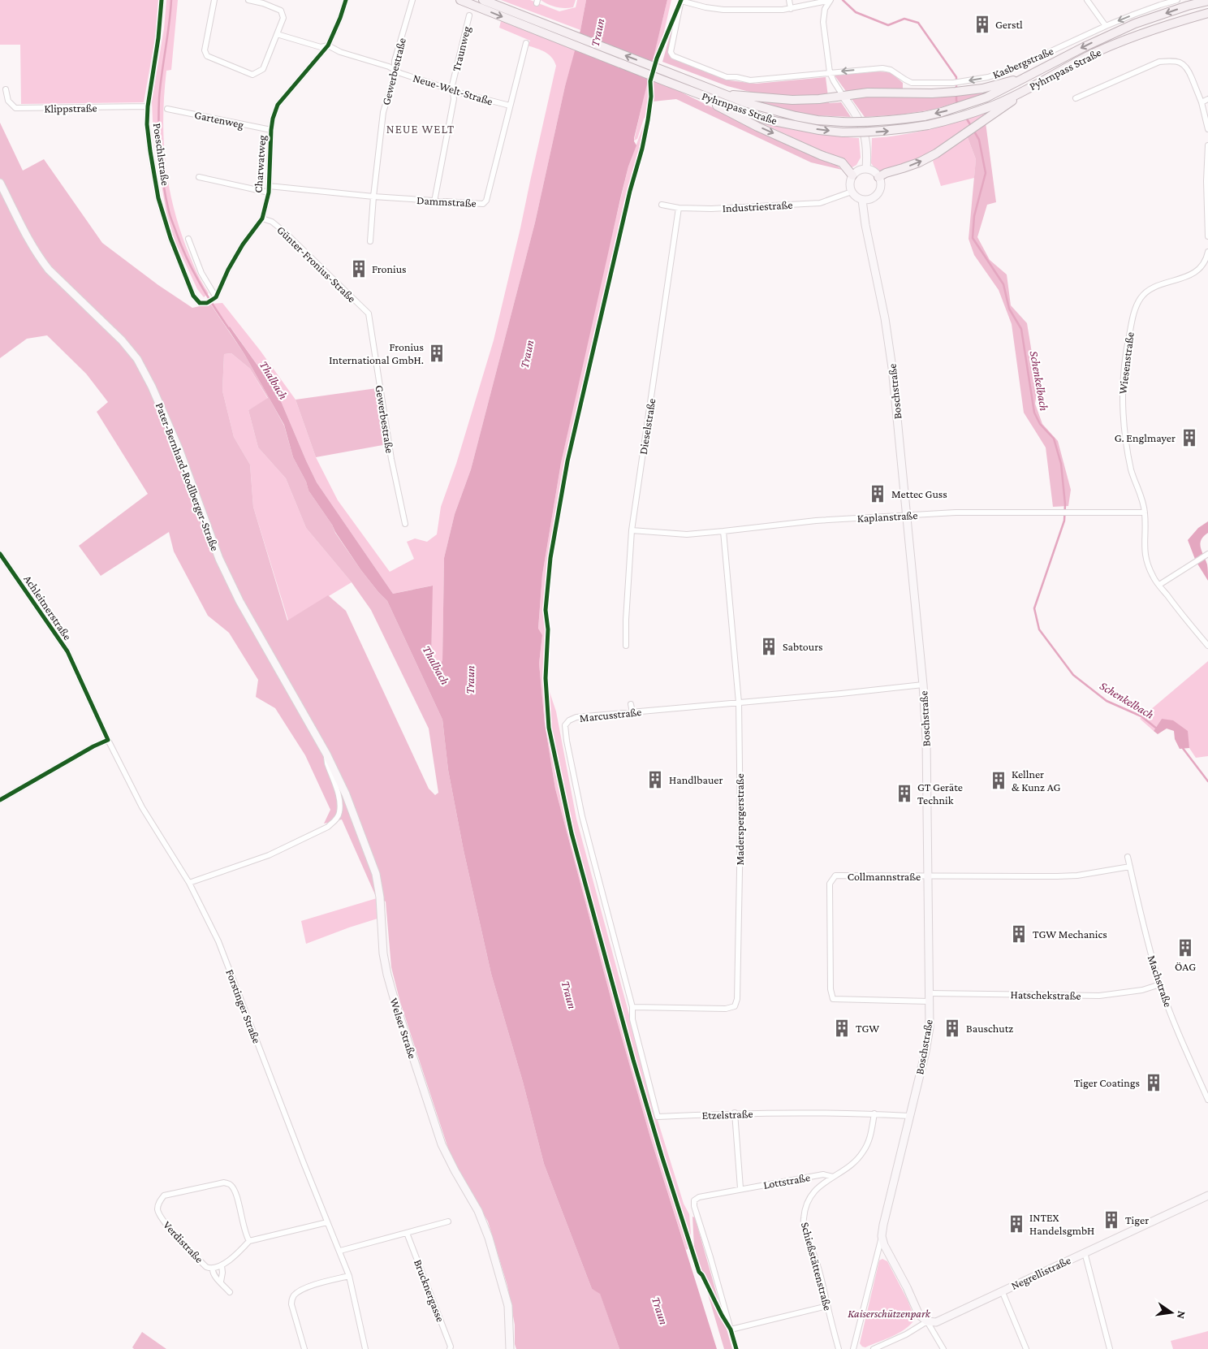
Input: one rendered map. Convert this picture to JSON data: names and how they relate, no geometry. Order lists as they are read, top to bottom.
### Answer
{
  "streets": {
    "main road": [
      "Pyhrnpass Straße",
      "Boschstraße",
      "Pater-Bernhard-Rodlberger-Straße",
      "Welser Straße",
      "Negrellistraße"
    ],
    "street": [
      "Traunweg",
      "Kasbergstraße",
      "Gewerbestraße",
      "Neue-Welt-Straße",
      "Klippstraße",
      "Gartenweg",
      "Poeschlstraße",
      "Charwatweg",
      "Dammstraße",
      "Industriestraße",
      "Günter-Fronius-Straße",
      "Wiesenstraße",
      "Dieselstraße",
      "Kaplanstraße",
      "Achleitnerstraße",
      "Marcusstraße",
      "Maderspergerstraße",
      "Collmannstraße",
      "Machstraße",
      "Hatschekstraße",
      "Forstinger Straße",
      "Etzelstraße",
      "Lottstraße",
      "Verdistraße",
      "Schießstättenstraße",
      "Brucknergasse"
    ]
  },
  "crossings": [
    ["Traunweg", "Neue-Welt-Straße"],
    ["Traunweg", "Dammstraße"],
    ["Gewerbestraße", "Neue-Welt-Straße"],
    ["Gewerbestraße", "Dammstraße"],
    ["Gewerbestraße", "Günter-Fronius-Straße"],
    ["Neue-Welt-Straße", "Charwatweg"],
    ["Neue-Welt-Straße", "Dammstraße"],
    ["Klippstraße", "Poeschlstraße"],
    ["Gartenweg", "Charwatweg"],
    ["Poeschlstraße", "Charwatweg"],
    ["Charwatweg", "Dammstraße"],
    ["Charwatweg", "Günter-Fronius-Straße"],
    ["Industriestraße", "Boschstraße"],
    ["Industriestraße", "Dieselstraße"],
    ["Wiesenstraße", "Kaplanstraße"],
    ["Boschstraße", "Kaplanstraße"],
    ["Boschstraße", "Marcusstraße"],
    ["Boschstraße", "Collmannstraße"],
    ["Boschstraße", "Hatschekstraße"],
    ["Boschstraße", "Etzelstraße"],
    ["Dieselstraße", "Kaplanstraße"],
    ["Pater-Bernhard-Rodlberger-Straße", "Welser Straße"],
    ["Kaplanstraße", "Maderspergerstraße"],
    ["Achleitnerstraße", "Forstinger Straße"],
    ["Marcusstraße", "Maderspergerstraße"],
    ["Marcusstraße", "Etzelstraße"],
    ["Maderspergerstraße", "Etzelstraße"],
    ["Collmannstraße", "Machstraße"],
    ["Machstraße", "Hatschekstraße"],
    ["Forstinger Straße", "Verdistraße"],
    ["Etzelstraße", "Schießstättenstraße"],
    ["Lottstraße", "Schießstättenstraße"]
  ],
  "one_way": ["Kasbergstraße"],
  "districts": ["NEUE WELT"],
  "water": ["Traun", "Thalbach", "Schenkelbach"],
  "parks": ["Kaiserschützenpark"],
  "places": {
    "building": [
      "Gerstl",
      "Fronius",
      "Fronius International GmbH.",
      "G. Englmayer",
      "Mettec Guss",
      "Sabtours",
      "Handlbauer",
      "Kellner & Kunz AG",
      "GT Geräte Technik",
      "TGW Mechanics",
      "ÖAG",
      "TGW",
      "Bauschutz",
      "Tiger Coatings",
      "Tiger",
      "INTEX HandelsgmbH"
    ]
  },
  "north": "right"
}
